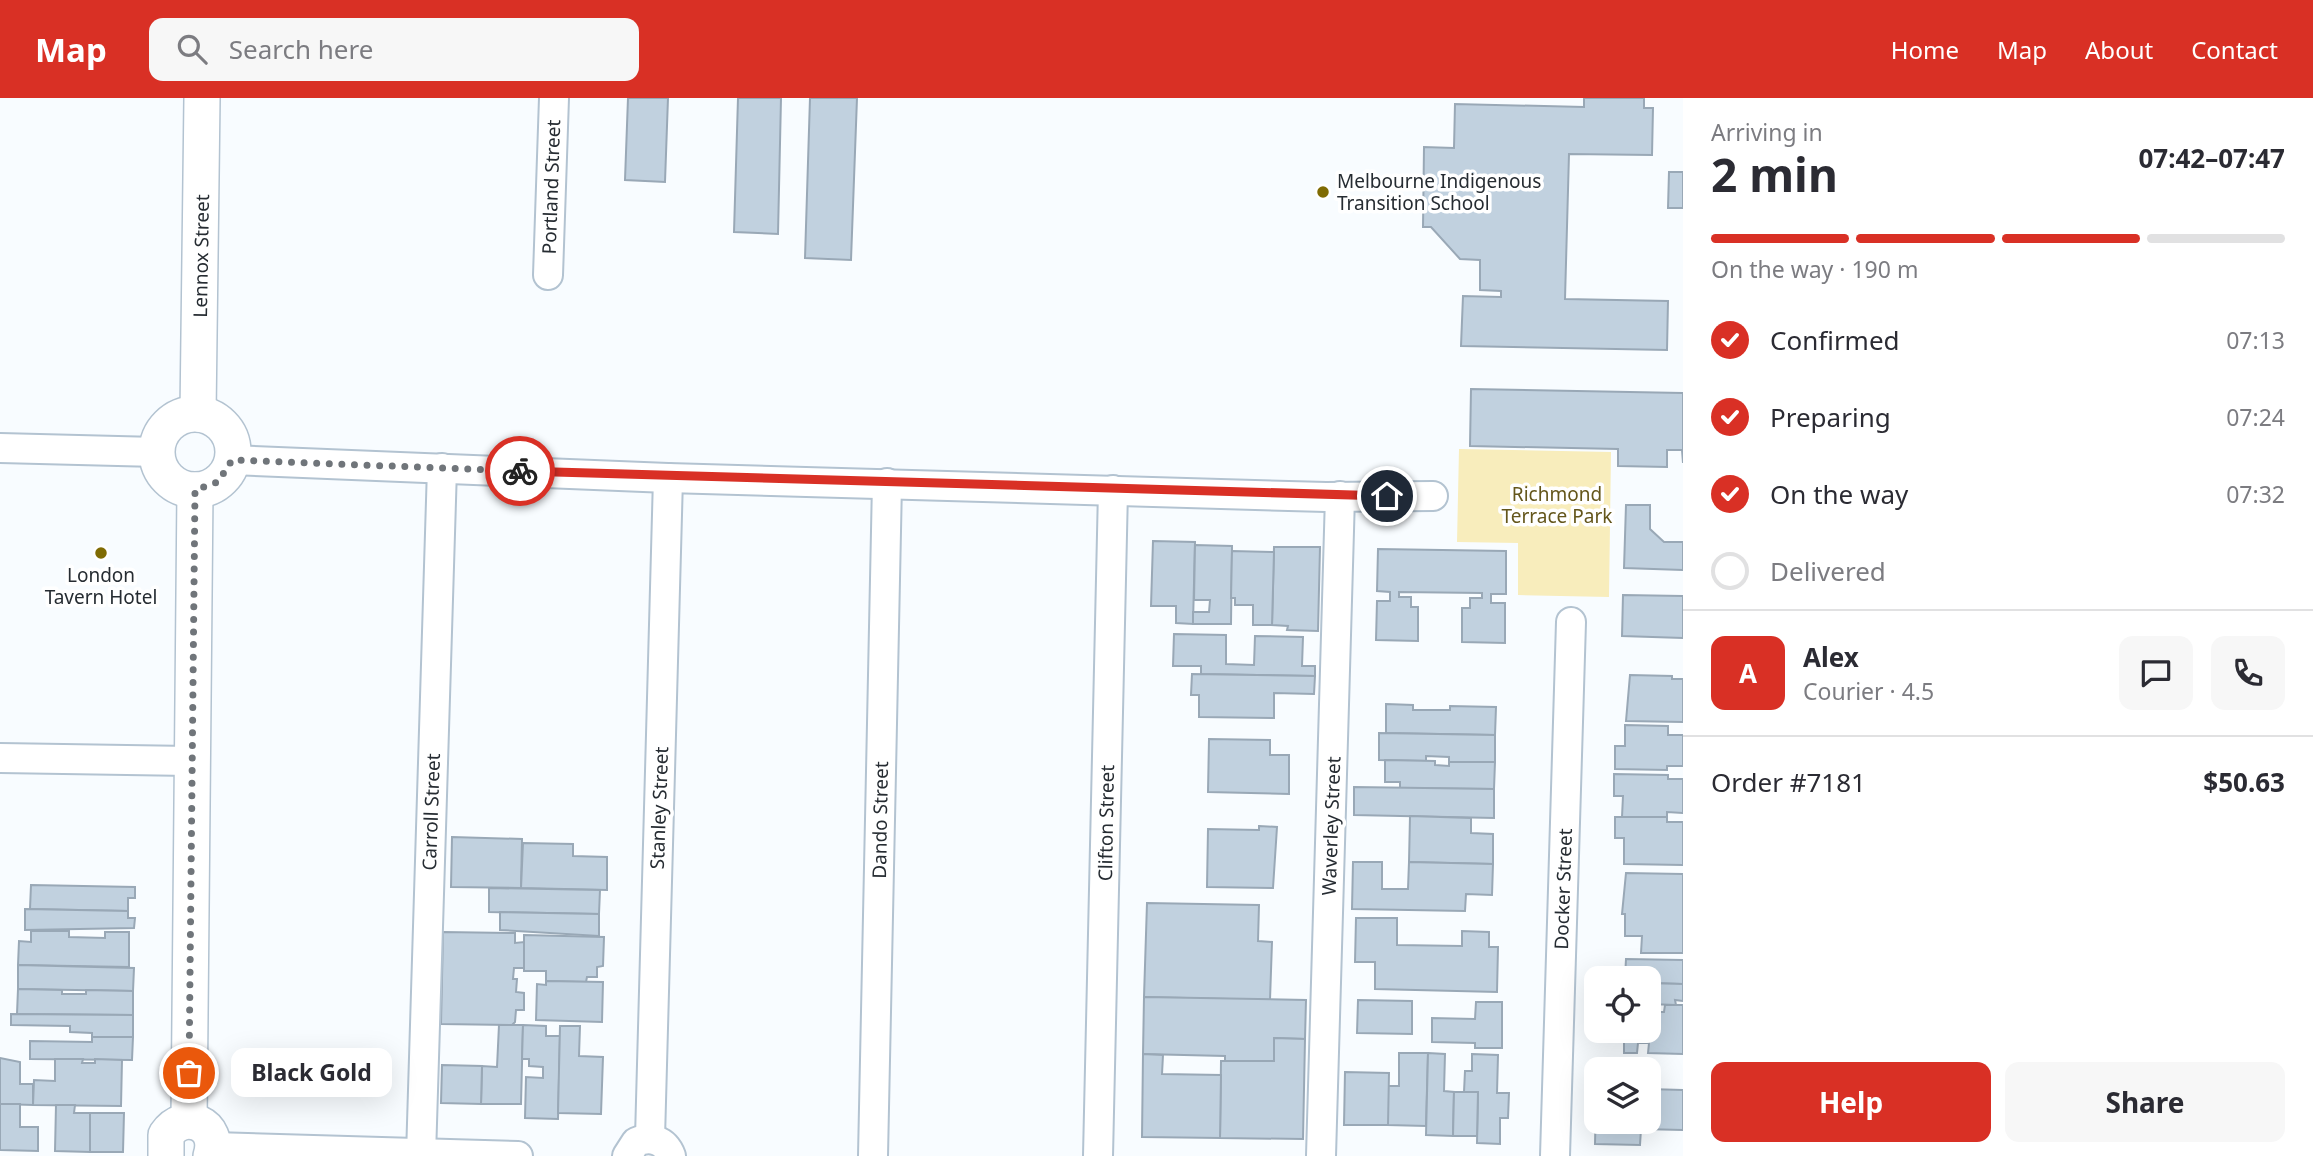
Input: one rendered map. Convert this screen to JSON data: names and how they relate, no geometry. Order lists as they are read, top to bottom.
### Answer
{
  "streets": {
    "street": [
      "Portland Street",
      "Lennox Street",
      "Stanley Street",
      "Carroll Street",
      "Dando Street",
      "Clifton Street",
      "Waverley Street",
      "Docker Street"
    ]
  },
  "parks": ["Richmond Terrace Park"],
  "places": ["Melbourne Indigenous Transition School", "London Tavern Hotel", "Black Gold"],
  "page": {
    "header": "Map",
    "search": "Search here",
    "nav": [
      "Home",
      "Map",
      "About",
      "Contact"
    ],
    "heading": ["2 min", "Arriving in", "07:42–07:47"],
    "panel": [
      "Alex",
      "Courier · 4.5",
      "Order #7181",
      "$50.63"
    ],
    "bar": "On the way · 190 m",
    "list": [
      ["Confirmed", "07:13"],
      ["Preparing", "07:24"],
      ["On the way", "07:32"],
      "Delivered"
    ],
    "round": "A",
    "bubble": "Black Gold",
    "buttons": ["Help", "Share"]
  }
}
